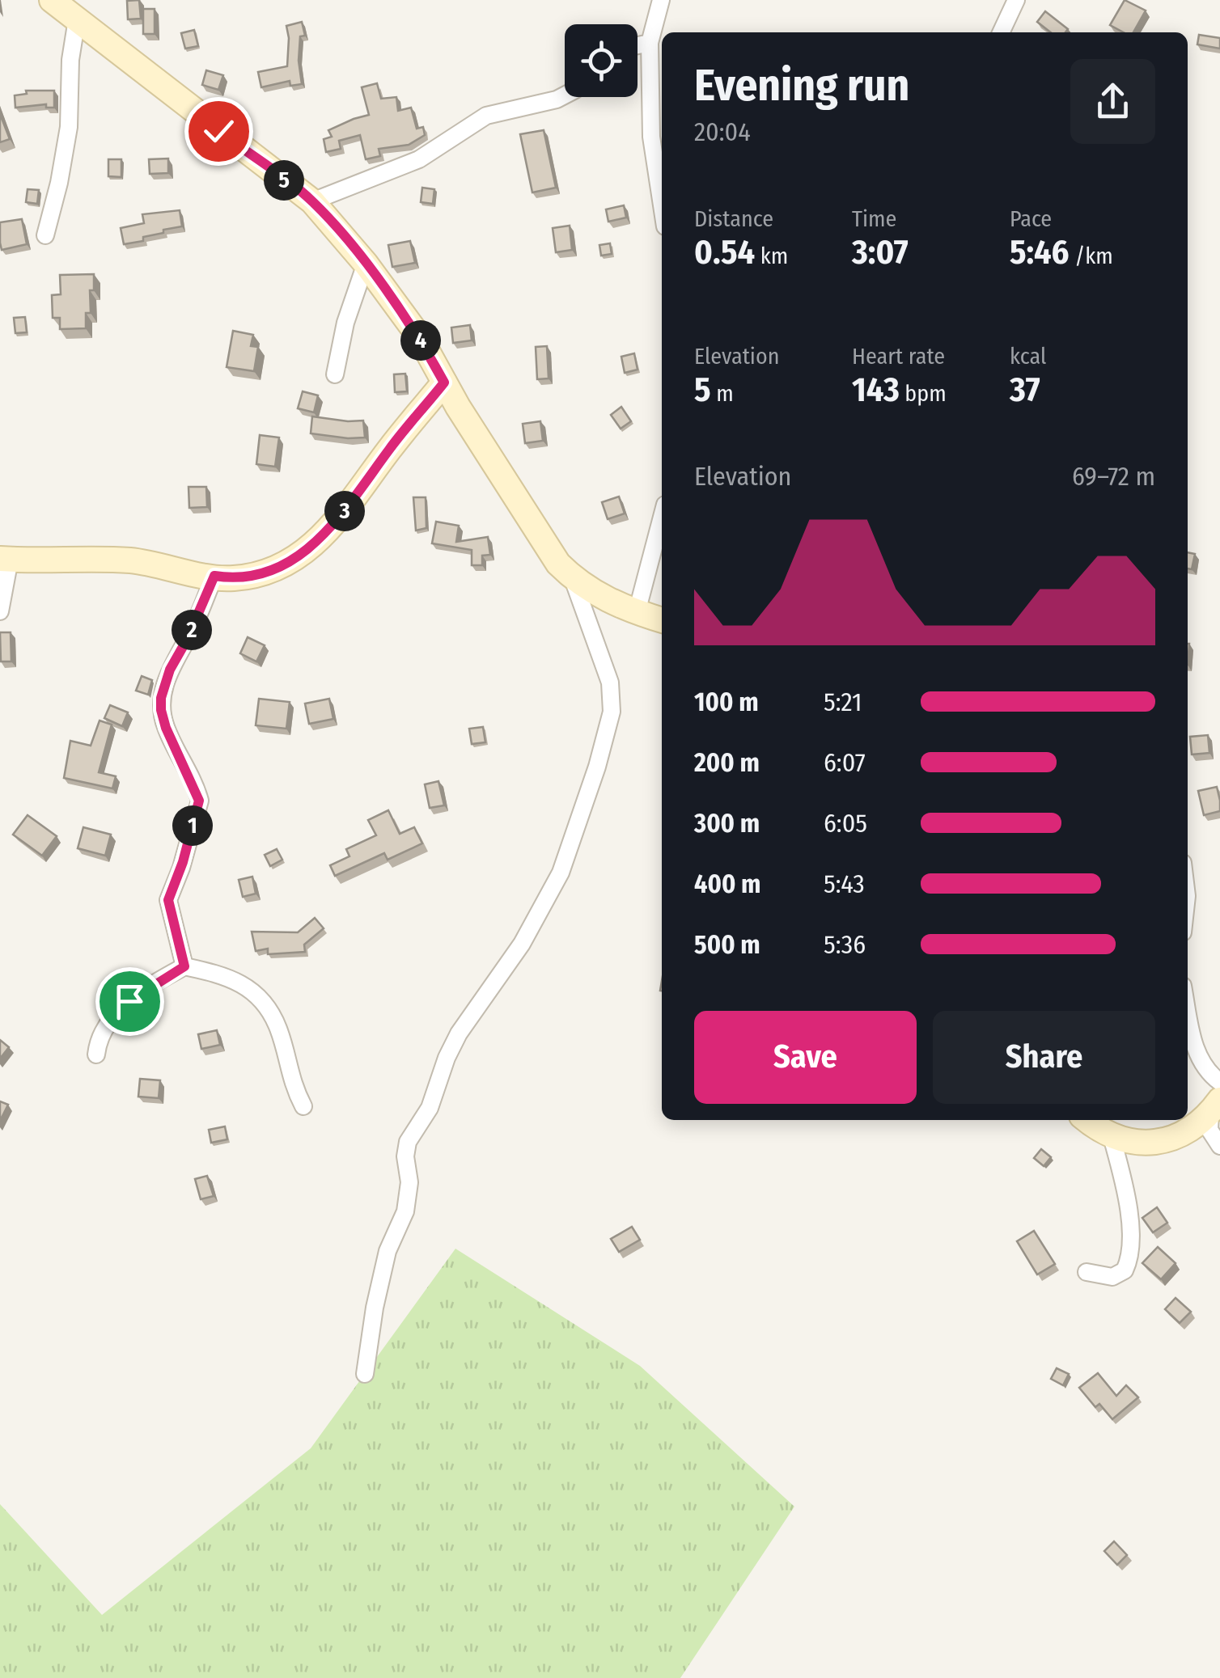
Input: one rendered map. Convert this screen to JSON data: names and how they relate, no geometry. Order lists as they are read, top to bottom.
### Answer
{
  "page": {
    "heading": ["Evening run", "20:04"],
    "pins": [
      "5",
      "4",
      "3",
      "2",
      "1"
    ],
    "stats": [
      ["Distance", "0.54 km"],
      ["Time", "3:07"],
      ["Pace", "5:46 /km"],
      ["Elevation", "5 m"],
      ["Heart rate", "143 bpm"],
      ["kcal", "37"]
    ],
    "chart": ["Elevation", "69–72 m"],
    "list": [
      {
        "name": "100 m",
        "note": "5:21"
      },
      {
        "name": "200 m",
        "note": "6:07"
      },
      {
        "name": "300 m",
        "note": "6:05"
      },
      {
        "name": "400 m",
        "note": "5:43"
      },
      {
        "name": "500 m",
        "note": "5:36"
      }
    ],
    "buttons": ["Save", "Share"]
  }
}
